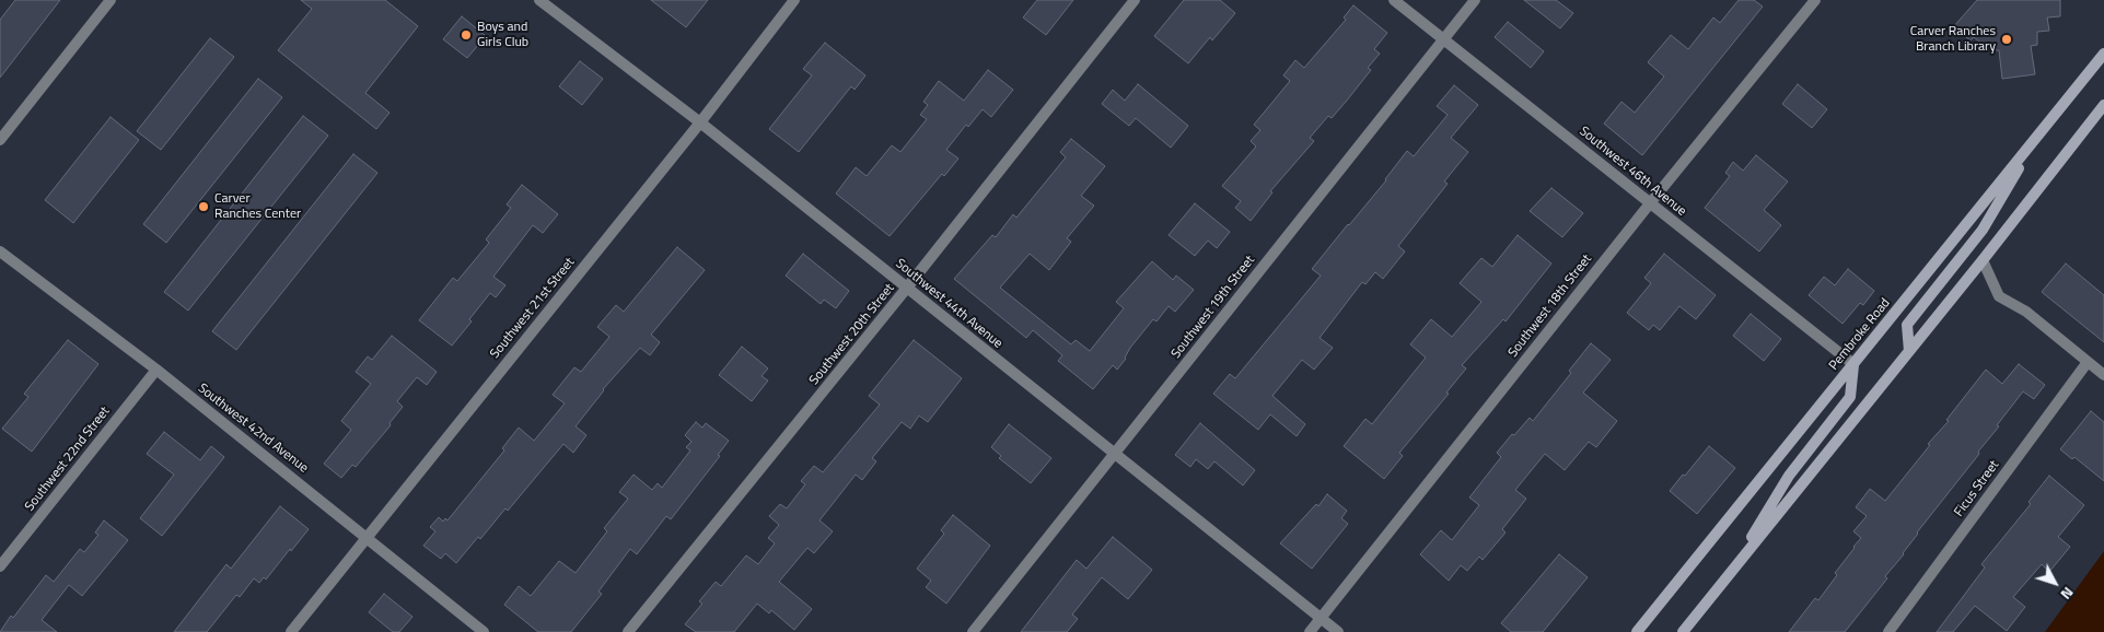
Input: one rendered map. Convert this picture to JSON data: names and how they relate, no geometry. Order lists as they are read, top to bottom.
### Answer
{
  "streets": {
    "main road": ["Pembroke Road"],
    "street": [
      "Southwest 46th Avenue",
      "Southwest 44th Avenue",
      "Southwest 18th Street",
      "Southwest 19th Street",
      "Southwest 21st Street",
      "Southwest 20th Street",
      "Southwest 42nd Avenue",
      "Southwest 22nd Street",
      "Ficus Street"
    ]
  },
  "crossings": [
    ["Southwest 46th Avenue", "Southwest 18th Street"],
    ["Southwest 46th Avenue", "Southwest 19th Street"],
    ["Southwest 46th Avenue", "Pembroke Road"],
    ["Southwest 44th Avenue", "Southwest 18th Street"],
    ["Southwest 44th Avenue", "Southwest 19th Street"],
    ["Southwest 44th Avenue", "Southwest 21st Street"],
    ["Southwest 44th Avenue", "Southwest 20th Street"],
    ["Southwest 21st Street", "Southwest 42nd Avenue"],
    ["Southwest 42nd Avenue", "Southwest 22nd Street"]
  ],
  "places": ["Boys and Girls Club", "Carver Ranches Branch Library", "Carver Ranches Center"],
  "north": "bottom right"
}
